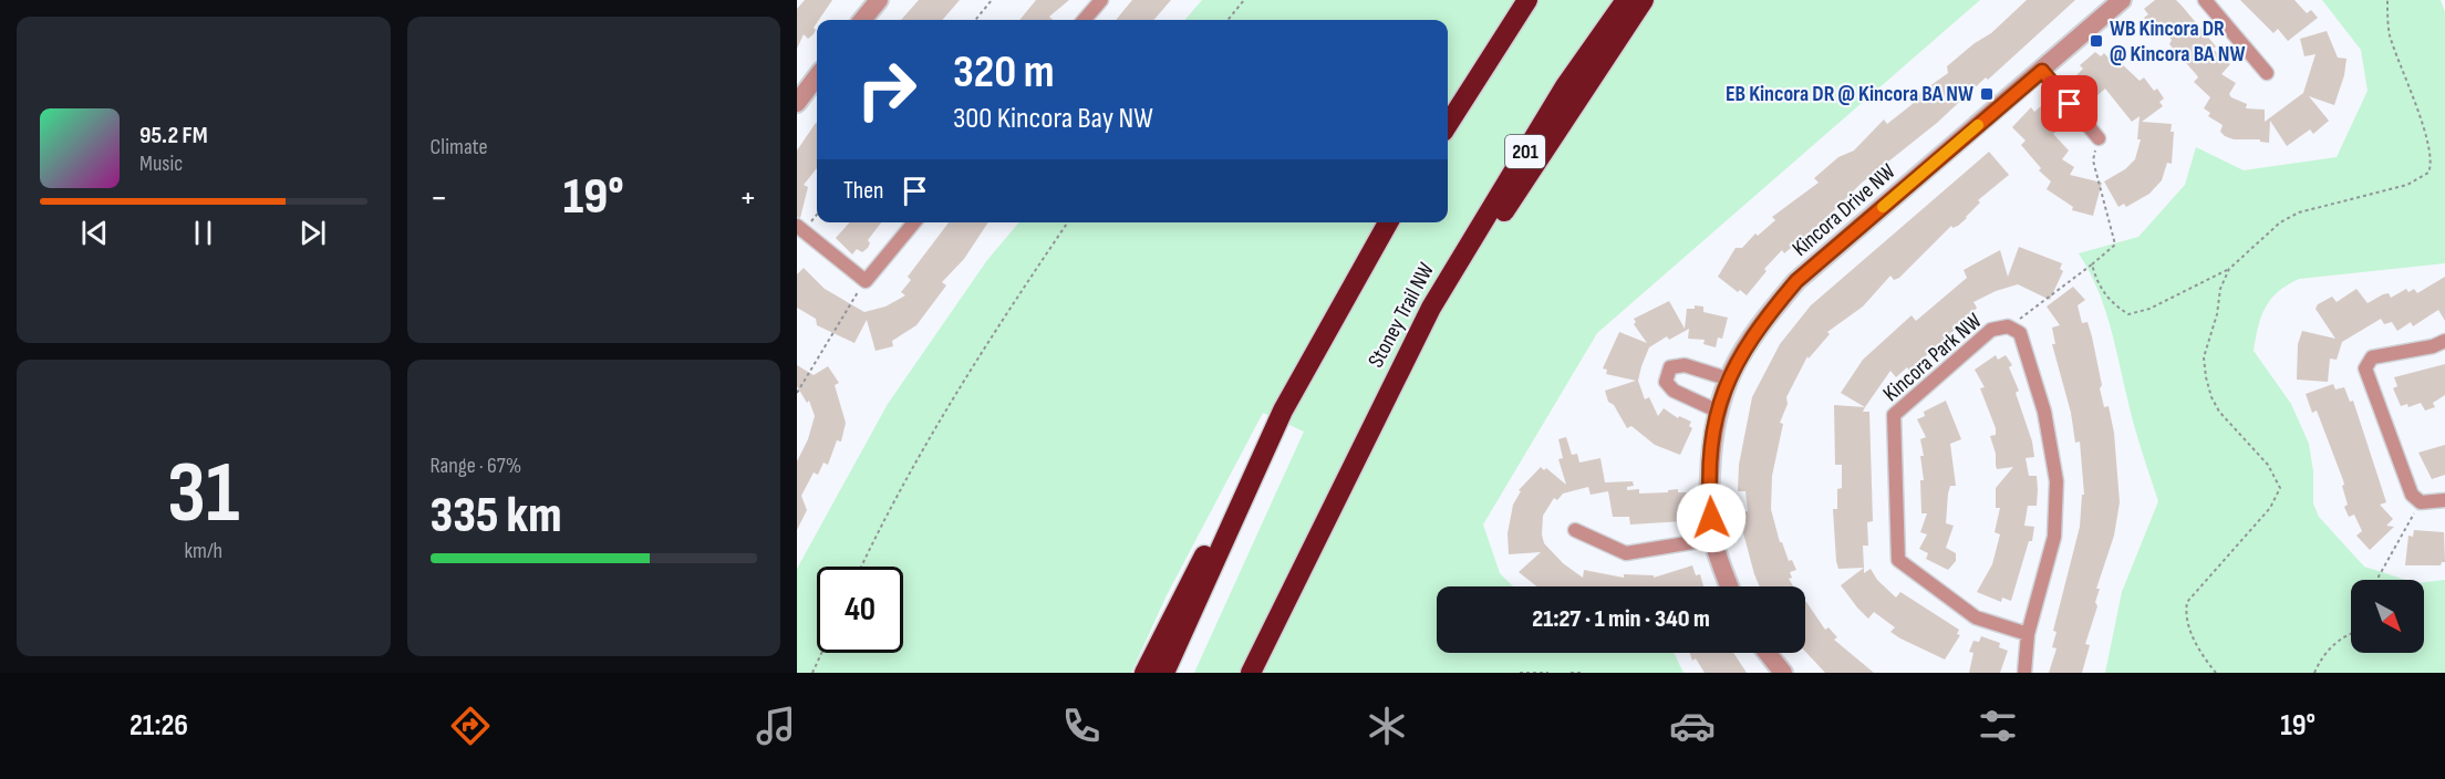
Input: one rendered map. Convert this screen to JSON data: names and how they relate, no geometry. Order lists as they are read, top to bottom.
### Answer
{
  "streets": {
    "highway": ["201", "Stoney Trail NW"],
    "street": ["Kincora Drive NW", "Kincora Park NW"]
  },
  "places": {
    "transit": ["WB Kincora DR @ Kincora BA NW", "EB Kincora DR @ Kincora BA NW"]
  },
  "north": "bottom right",
  "page": {
    "tile": [
      "Climate",
      ["31", "km/h"],
      ["Range · 67%", "335 km"]
    ],
    "turn": ["320 m", "300 Kincora Bay NW"],
    "song": ["95.2 FM", "Music"],
    "then": "Then",
    "heat": ["−", "19°", "+"],
    "limit": "40",
    "trip": "21:27 · 1 min · 340 m",
    "tabs": ["21:26", "19°"]
  }
}
